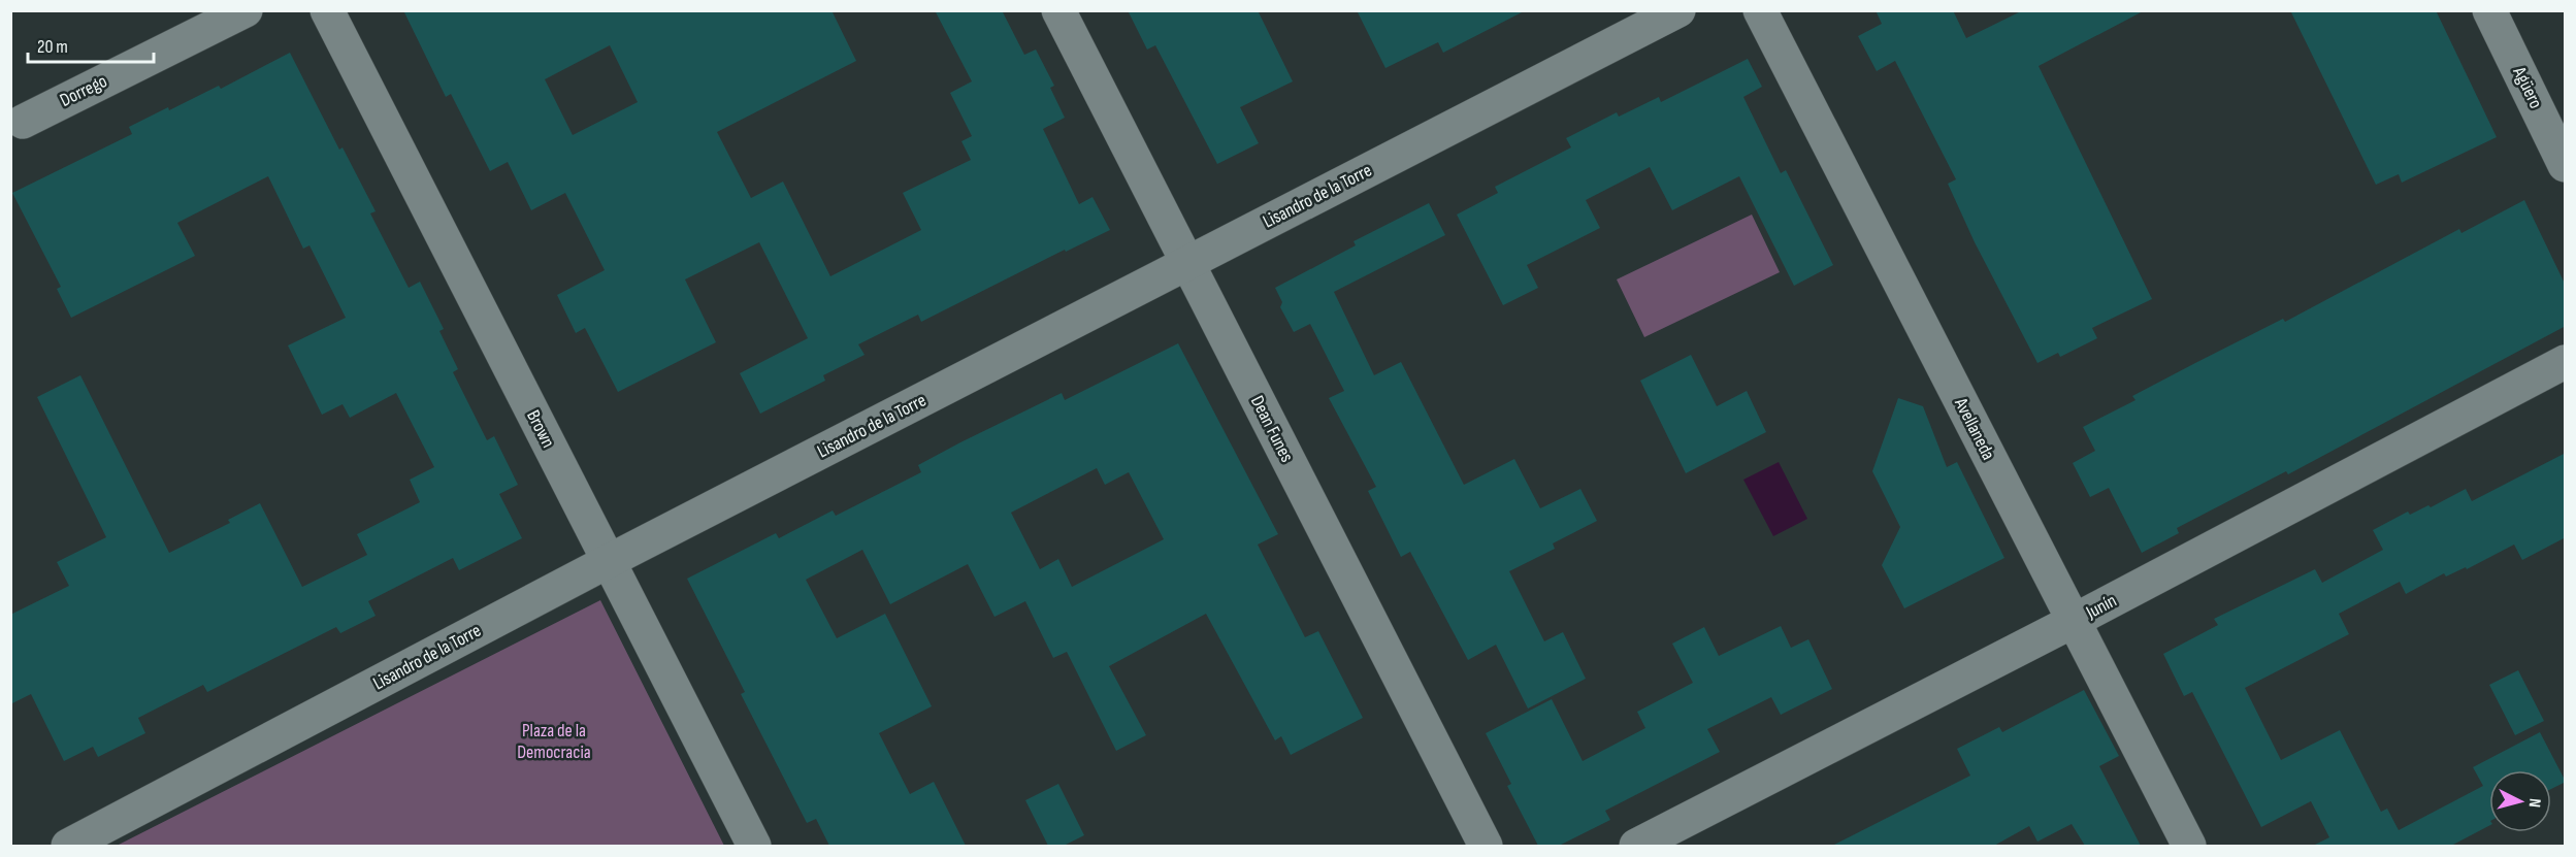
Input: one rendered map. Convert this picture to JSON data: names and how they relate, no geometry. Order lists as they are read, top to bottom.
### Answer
{
  "streets": {
    "street": [
      "Agüero",
      "Dorrego",
      "Lisandro de la Torre",
      "Brown",
      "Dean Funes",
      "Avellaneda",
      "Junín"
    ]
  },
  "crossings": [
    ["Lisandro de la Torre", "Brown"],
    ["Lisandro de la Torre", "Dean Funes"],
    ["Avellaneda", "Junín"]
  ],
  "parks": ["Plaza de la Democracia"],
  "scale_bar": "20 m",
  "north": "right"
}
